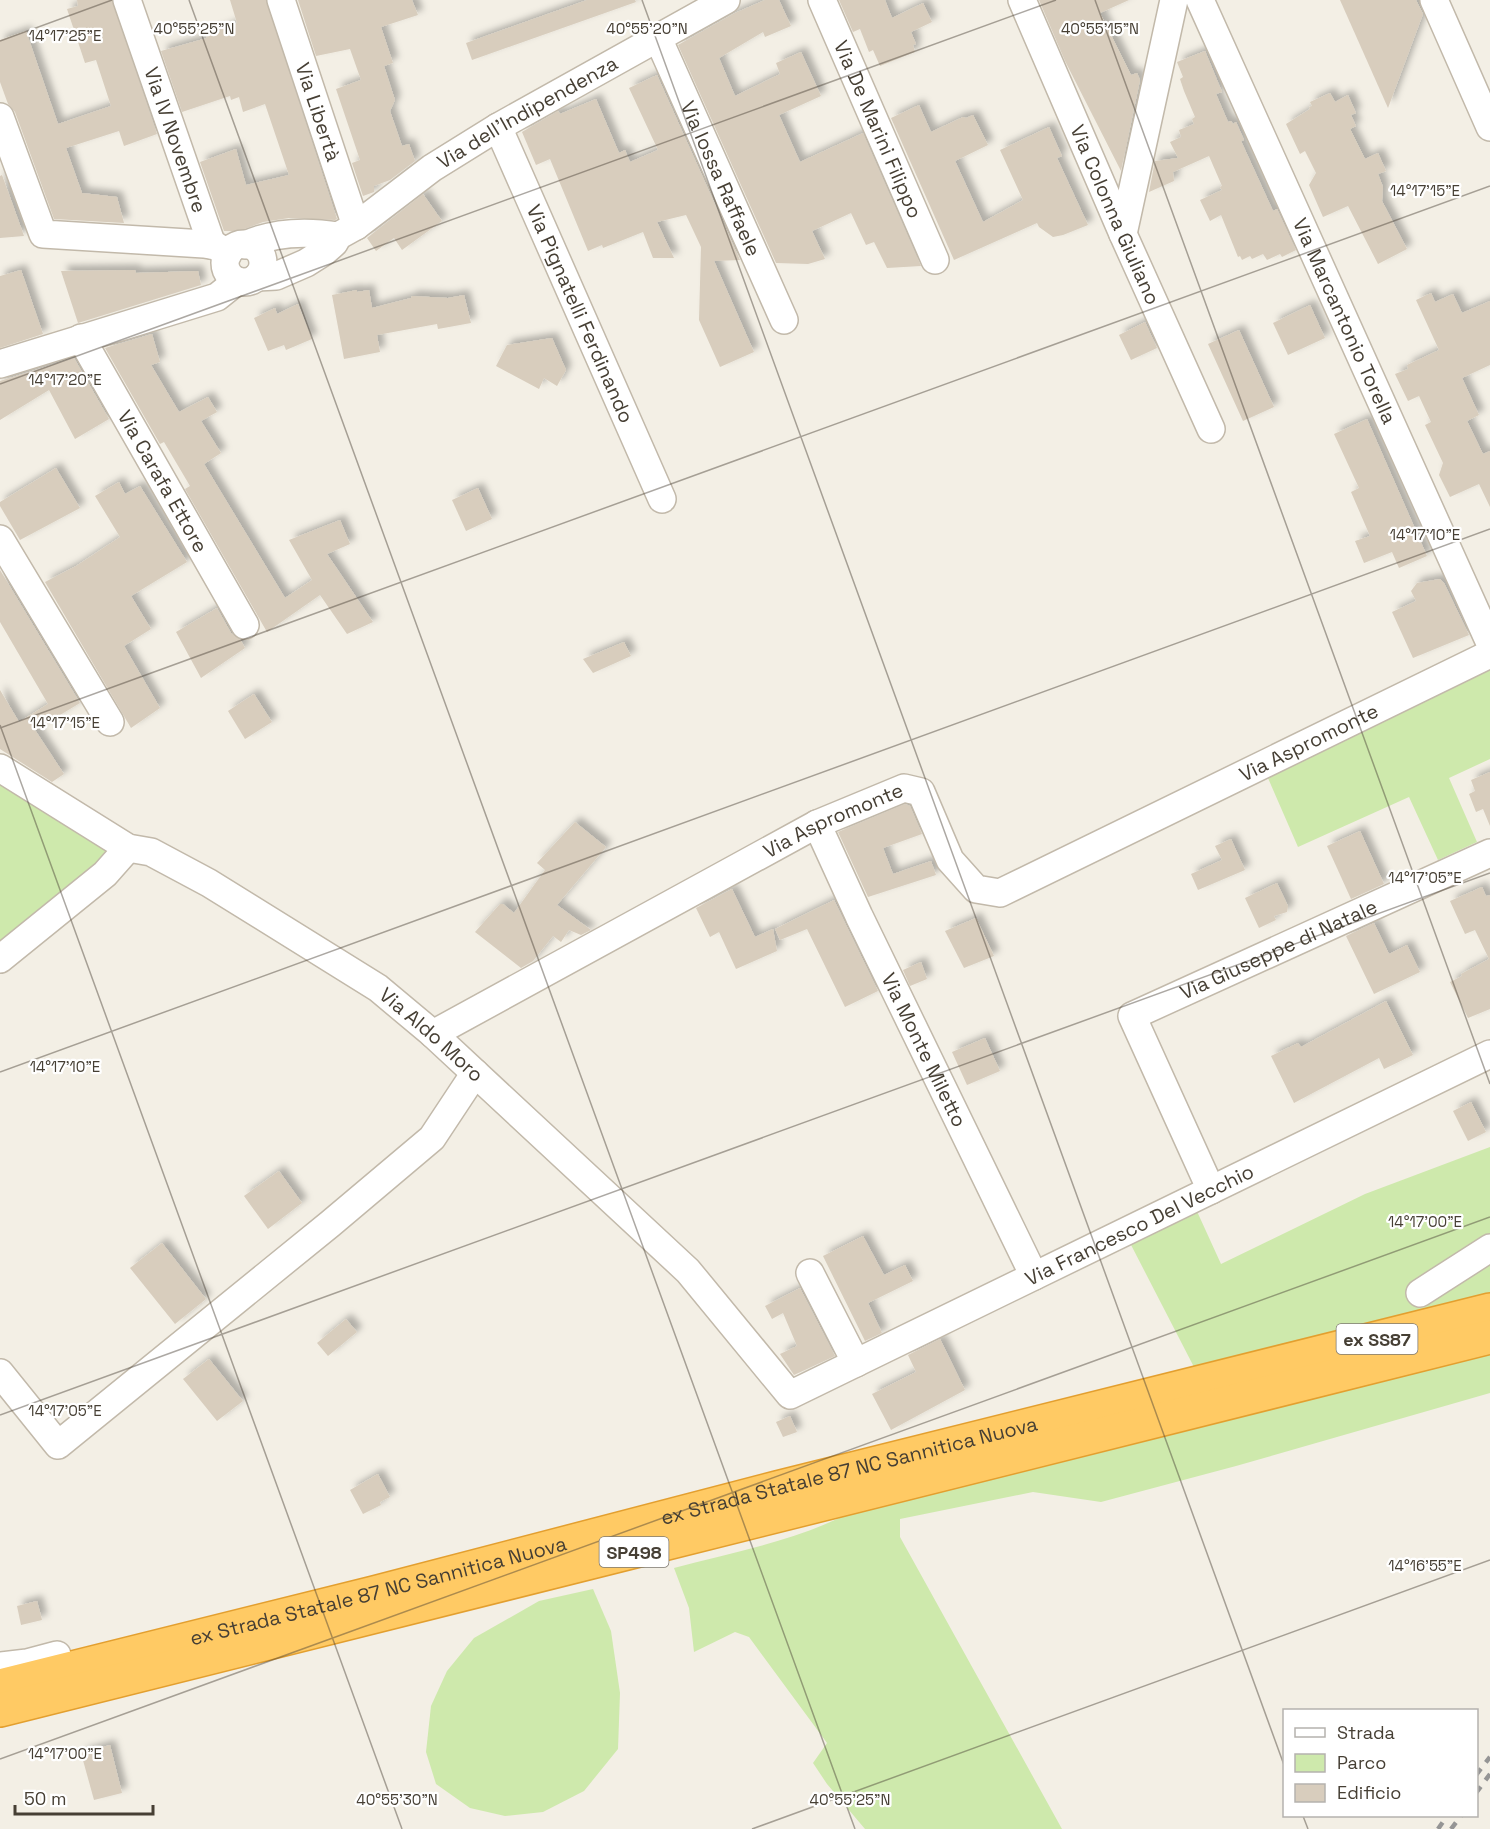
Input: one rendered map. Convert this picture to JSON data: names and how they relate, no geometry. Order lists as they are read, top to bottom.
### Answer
{
  "streets": {
    "highway": ["ex SS87", "ex Strada Statale 87 NC Sannitica Nuova", "SP498"],
    "street": [
      "Via dell'Indipendenza",
      "Via Libertà",
      "Via De Marini Filippo",
      "Via IV Novembre",
      "Via Iossa Raffaele",
      "Via Colonna Giuliano",
      "Via Pignatelli Ferdinando",
      "Via Marcantonio Torella",
      "Via Carafa Ettore",
      "Via Aspromonte",
      "Via Giuseppe di Natale",
      "Via Aldo Moro",
      "Via Monte Miletto",
      "Via Francesco Del Vecchio"
    ]
  },
  "crossings": [
    ["Via dell'Indipendenza", "Via Libertà"],
    ["Via dell'Indipendenza", "Via Iossa Raffaele"],
    ["Via dell'Indipendenza", "Via Pignatelli Ferdinando"],
    ["Via dell'Indipendenza", "Via Carafa Ettore"],
    ["Via Aspromonte", "Via Aldo Moro"],
    ["Via Aspromonte", "Via Monte Miletto"],
    ["Via Giuseppe di Natale", "Via Francesco Del Vecchio"],
    ["Via Aldo Moro", "Via Francesco Del Vecchio"],
    ["Via Monte Miletto", "Via Francesco Del Vecchio"]
  ],
  "legend": ["Strada", "Parco", "Edificio"],
  "scale_bar": "50 m",
  "coordinates": [
    "40°55'25\"N",
    "40°55'20\"N",
    "40°55'15\"N",
    "14°17'25\"E",
    "14°17'15\"E",
    "14°17'20\"E",
    "14°17'10\"E",
    "14°17'05\"E",
    "14°17'00\"E",
    "14°16'55\"E",
    "40°55'30\"N"
  ]
}
